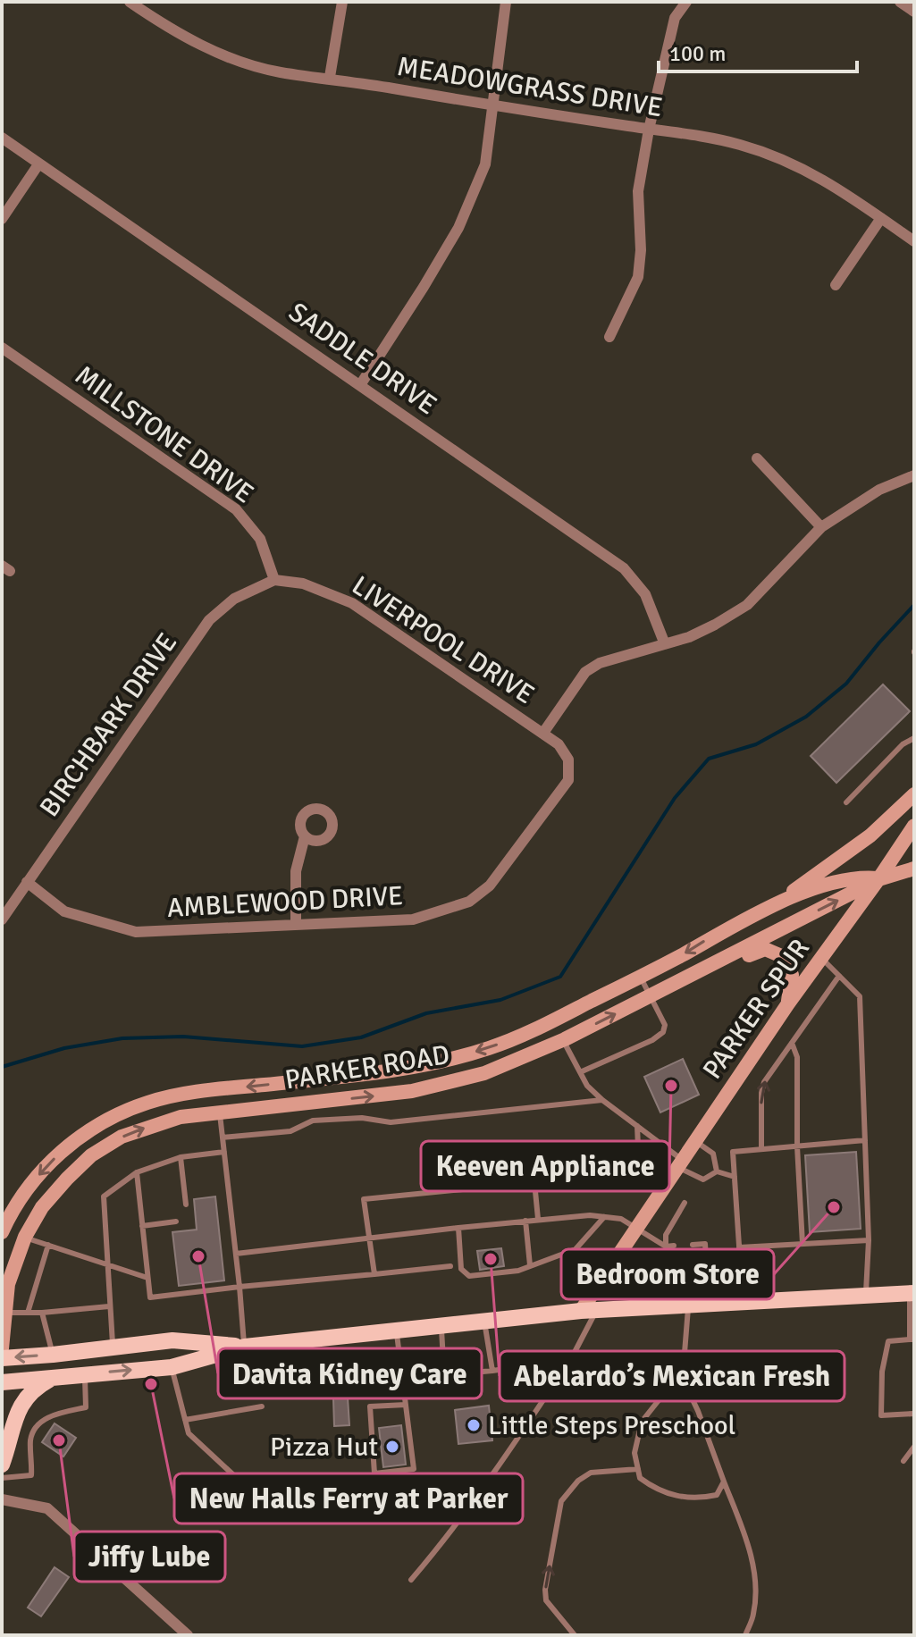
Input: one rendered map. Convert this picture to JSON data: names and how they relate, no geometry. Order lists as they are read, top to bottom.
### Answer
{
  "streets": {
    "main road": ["PARKER SPUR", "PARKER ROAD"],
    "street": [
      "MEADOWGRASS DRIVE",
      "SADDLE DRIVE",
      "MILLSTONE DRIVE",
      "LIVERPOOL DRIVE",
      "BIRCHBARK DRIVE",
      "AMBLEWOOD DRIVE"
    ]
  },
  "crossings": [
    ["MILLSTONE DRIVE", "LIVERPOOL DRIVE"],
    ["MILLSTONE DRIVE", "BIRCHBARK DRIVE"],
    ["LIVERPOOL DRIVE", "BIRCHBARK DRIVE"],
    ["LIVERPOOL DRIVE", "AMBLEWOOD DRIVE"],
    ["BIRCHBARK DRIVE", "AMBLEWOOD DRIVE"],
    ["PARKER SPUR", "PARKER ROAD"]
  ],
  "places": [
    "Keeven Appliance",
    "Bedroom Store",
    "Davita Kidney Care",
    "Abelardo’s Mexican Fresh",
    "New Halls Ferry at Parker",
    "Little Steps Preschool",
    "Jiffy Lube",
    "Pizza Hut"
  ],
  "scale_bar": "100 m"
}
